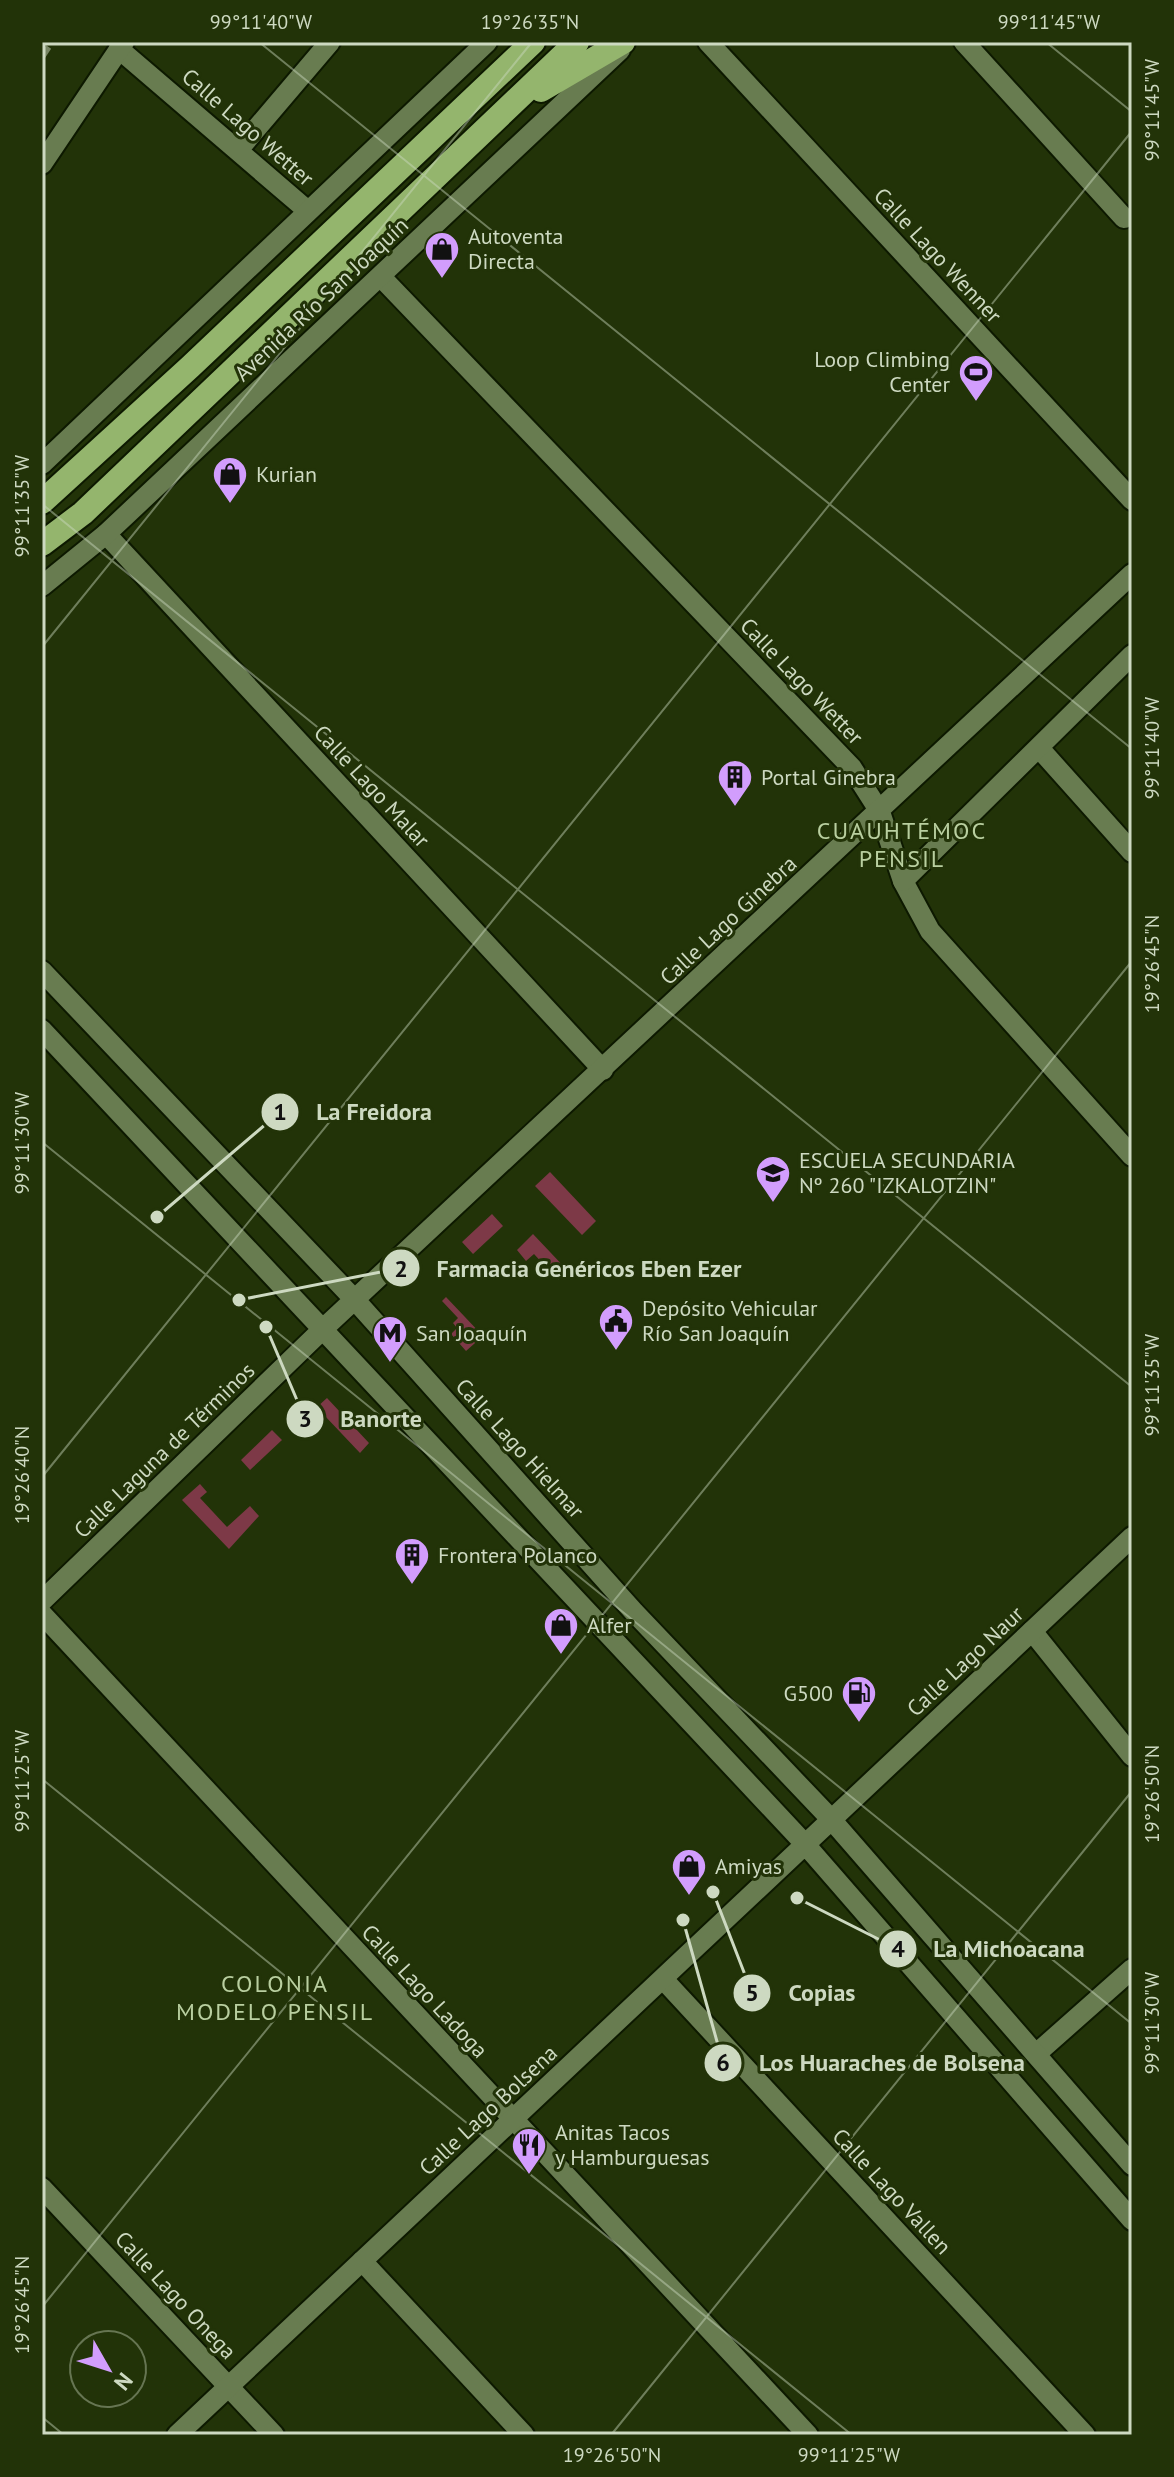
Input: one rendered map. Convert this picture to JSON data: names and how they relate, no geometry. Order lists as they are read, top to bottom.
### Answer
{
  "streets": {
    "highway": ["Avenida Río San Joaquín"],
    "street": [
      "Calle Lago Wetter",
      "Calle Lago Wenner",
      "Calle Lago Malar",
      "Calle Lago Ginebra",
      "Calle Lago Hielmar",
      "Calle Laguna de Términos",
      "Calle Lago Naur",
      "Calle Lago Ladoga",
      "Calle Lago Bolsena",
      "Calle Lago Vallen",
      "Calle Lago Onega"
    ]
  },
  "crossings": [
    ["Calle Lago Wetter", "Avenida Río San Joaquín"],
    ["Calle Lago Wetter", "Calle Lago Ginebra"],
    ["Avenida Río San Joaquín", "Calle Lago Malar"],
    ["Calle Lago Malar", "Calle Lago Ginebra"],
    ["Calle Lago Ginebra", "Calle Lago Hielmar"],
    ["Calle Lago Ginebra", "Calle Laguna de Términos"],
    ["Calle Lago Hielmar", "Calle Laguna de Términos"],
    ["Calle Lago Hielmar", "Calle Lago Naur"],
    ["Calle Lago Hielmar", "Calle Lago Bolsena"],
    ["Calle Lago Naur", "Calle Lago Bolsena"],
    ["Calle Lago Ladoga", "Calle Lago Bolsena"],
    ["Calle Lago Bolsena", "Calle Lago Vallen"],
    ["Calle Lago Bolsena", "Calle Lago Onega"]
  ],
  "districts": ["CUAUHTÉMOC PENSIL", "COLONIA MODELO PENSIL"],
  "places": {
    "shop": [
      "Autoventa Directa",
      "Kurian",
      "Alfer",
      "Amiyas"
    ],
    "sports": ["Loop Climbing Center"],
    "building": ["Portal Ginebra", "Frontera Polanco"],
    "school or university": ["ESCUELA SECUNDARIA Nº 260 \"IZKALOTZIN\""],
    "other": [
      "La Freidora",
      "Farmacia Genéricos Eben Ezer",
      "Banorte",
      "Copias",
      "La Michoacana",
      "Los Huaraches de Bolsena"
    ],
    "public building": ["Depósito Vehicular Río San Joaquín"],
    "metro station": ["San Joaquín"],
    "fuel station": ["G500"],
    "restaurant": ["Anitas Tacos y Hamburguesas"]
  },
  "north": "bottom right",
  "coordinates": [
    "99°11'40\"W",
    "19°26'35\"N",
    "99°11'45\"W",
    "99°11'35\"W",
    "19°26'45\"N",
    "99°11'30\"W",
    "19°26'40\"N",
    "99°11'25\"W",
    "19°26'50\"N"
  ]
}
